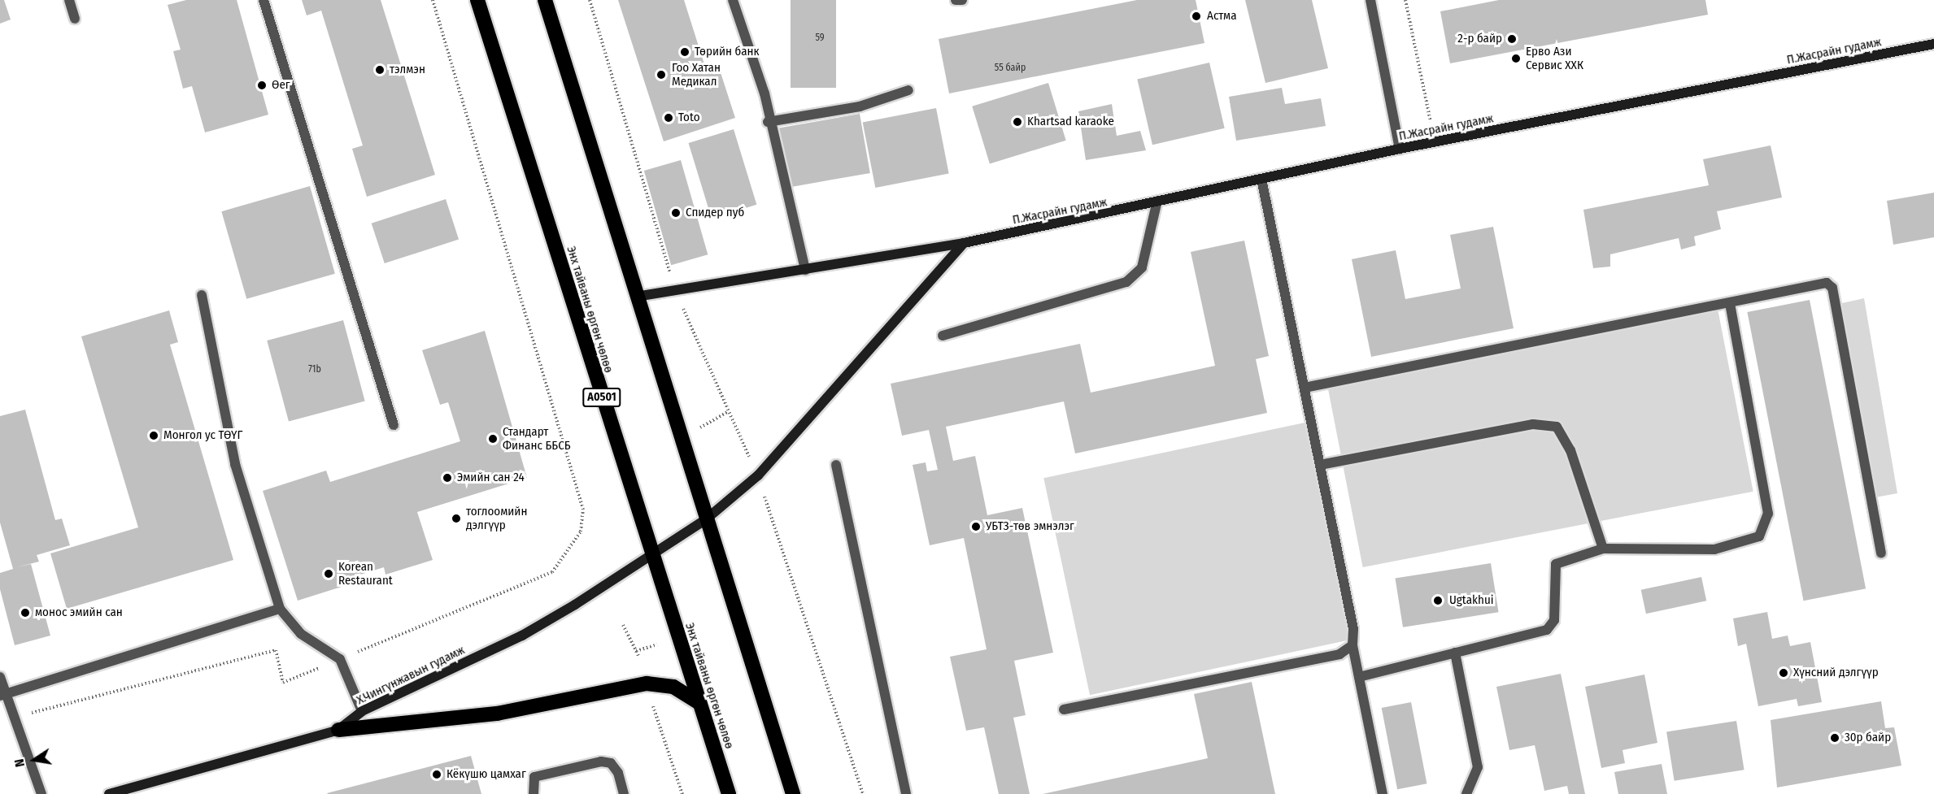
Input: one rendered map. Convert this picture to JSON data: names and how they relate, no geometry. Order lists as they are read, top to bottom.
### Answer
{
  "streets": {
    "highway": ["Энх тайваны өргөн чөлөө", "A0501"],
    "street": ["П.Жасрайн гудамж", "Х.Чингүнжавын гудамж"]
  },
  "crossings": [
    ["Энх тайваны өргөн чөлөө", "Х.Чингүнжавын гудамж"]
  ],
  "places": [
    "Астма",
    "2-р байр",
    "Төрийн банк",
    "Ерво Ази Сервис ХХК",
    "тэлмэн",
    "Гоо Хатан Медикал",
    "Өег",
    "Toto",
    "Khartsad karaoke",
    "Спидер пуб",
    "Монгол ус ТӨҮГ",
    "Стандарт Финанс ББСБ",
    "Эмийн сан 24",
    "тоглоомийн дэлгүүр",
    "УБТЗ-төв эмнэлэг",
    "Korean Restaurant",
    "Ugtakhui",
    "монос эмийн сан",
    "Хүнсний дэлгүүр",
    "30р байр",
    "Кёкүшю цамхаг"
  ],
  "house_numbers": ["59", "55 байр", "71b"],
  "north": "left"
}
